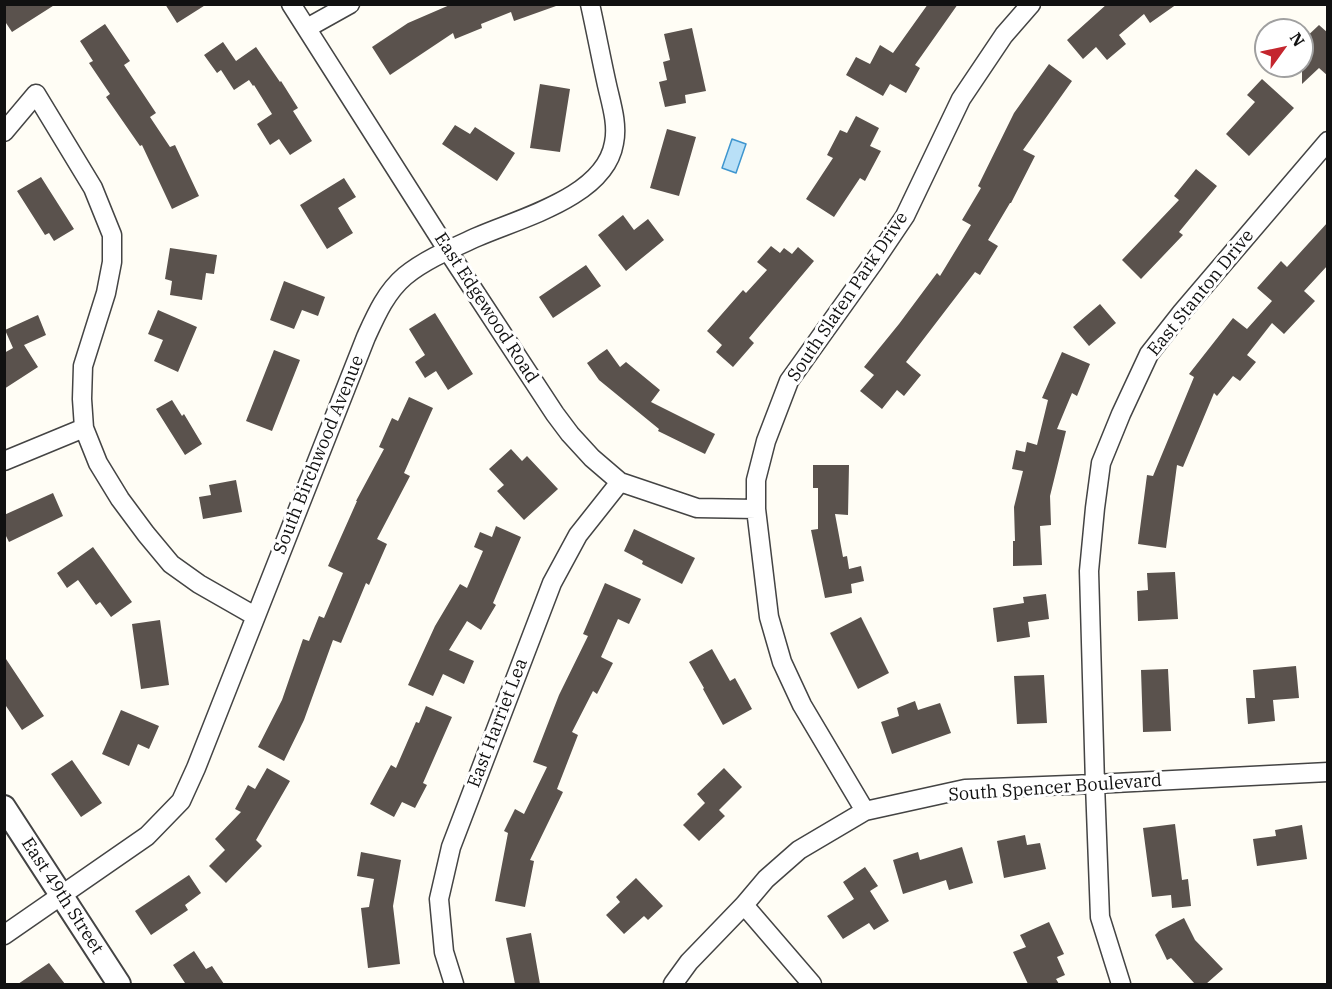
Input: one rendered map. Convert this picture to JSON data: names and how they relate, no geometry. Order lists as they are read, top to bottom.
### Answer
{
  "streets": {
    "street": [
      "East Stanton Drive",
      "South Slaten Park Drive",
      "East Edgewood Road",
      "South Birchwood Avenue",
      "East Harriet Lea",
      "South Spencer Boulevard",
      "East 49th Street"
    ]
  },
  "crossings": [
    ["East Stanton Drive", "South Spencer Boulevard"],
    ["South Slaten Park Drive", "East Edgewood Road"],
    ["South Slaten Park Drive", "South Spencer Boulevard"],
    ["East Edgewood Road", "South Birchwood Avenue"],
    ["East Edgewood Road", "East Harriet Lea"],
    ["South Birchwood Avenue", "East 49th Street"]
  ],
  "north": "top right"
}
